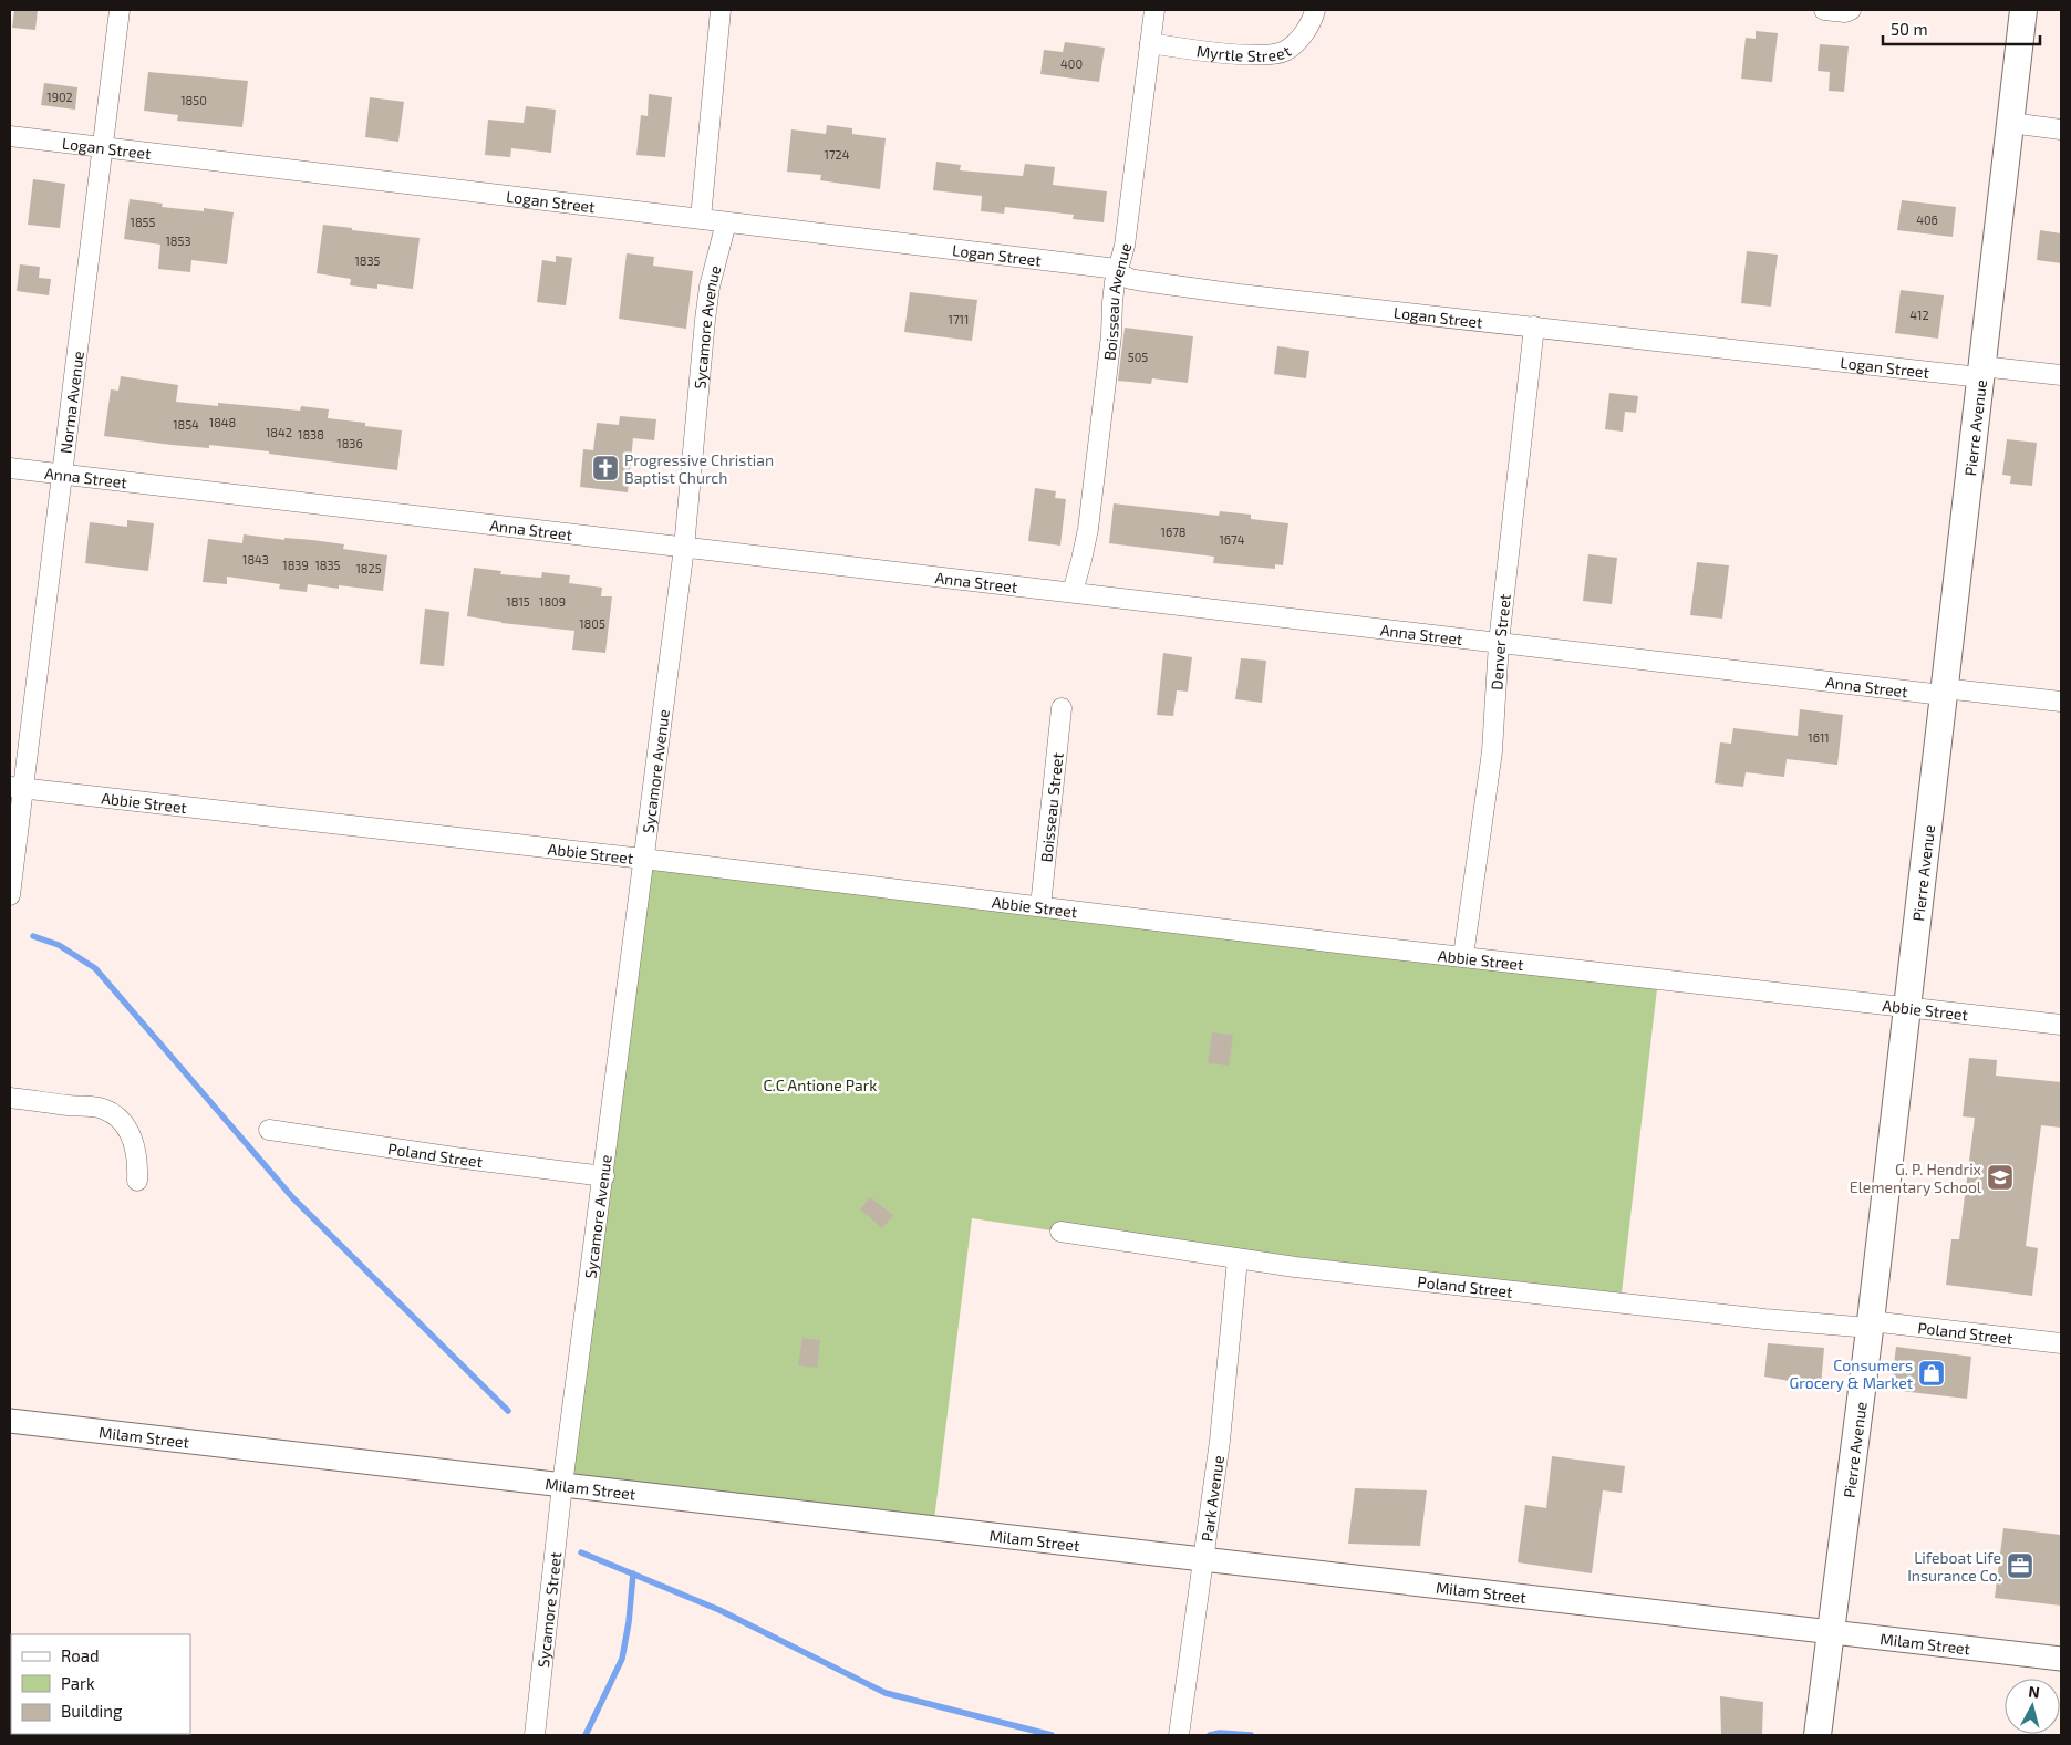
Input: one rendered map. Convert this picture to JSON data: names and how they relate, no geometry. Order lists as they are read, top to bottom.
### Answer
{
  "streets": {
    "main road": ["Pierre Avenue"],
    "street": [
      "Myrtle Street",
      "Logan Street",
      "Boisseau Avenue",
      "Sycamore Avenue",
      "Norma Avenue",
      "Anna Street",
      "Denver Street",
      "Abbie Street",
      "Boisseau Street",
      "Poland Street",
      "Milam Street",
      "Park Avenue",
      "Sycamore Street"
    ]
  },
  "crossings": [
    ["Myrtle Street", "Boisseau Avenue"],
    ["Logan Street", "Boisseau Avenue"],
    ["Logan Street", "Sycamore Avenue"],
    ["Logan Street", "Norma Avenue"],
    ["Logan Street", "Pierre Avenue"],
    ["Logan Street", "Denver Street"],
    ["Boisseau Avenue", "Anna Street"],
    ["Sycamore Avenue", "Anna Street"],
    ["Sycamore Avenue", "Abbie Street"],
    ["Sycamore Avenue", "Poland Street"],
    ["Sycamore Avenue", "Milam Street"],
    ["Sycamore Avenue", "Sycamore Street"],
    ["Norma Avenue", "Anna Street"],
    ["Norma Avenue", "Abbie Street"],
    ["Pierre Avenue", "Anna Street"],
    ["Pierre Avenue", "Abbie Street"],
    ["Pierre Avenue", "Poland Street"],
    ["Pierre Avenue", "Milam Street"],
    ["Anna Street", "Denver Street"],
    ["Denver Street", "Abbie Street"],
    ["Abbie Street", "Boisseau Street"],
    ["Poland Street", "Park Avenue"],
    ["Milam Street", "Park Avenue"],
    ["Milam Street", "Sycamore Street"]
  ],
  "parks": ["C.C Antione Park"],
  "places": {
    "church": ["Progressive Christian Baptist Church"],
    "school or university": ["G. P. Hendrix Elementary School"],
    "shop": ["Consumers Grocery & Market"],
    "office": ["Lifeboat Life Insurance Co."]
  },
  "house_numbers": [
    "400",
    "1902",
    "1850",
    "1724",
    "406",
    "1855",
    "1853",
    "1835",
    "412",
    "1711",
    "505",
    "1848",
    "1854",
    "1842",
    "1838",
    "1836",
    "1678",
    "1674",
    "1843",
    "1839",
    "1835",
    "1825",
    "1815",
    "1809",
    "1805",
    "1611"
  ],
  "legend": ["Road", "Park", "Building"],
  "scale_bar": "50 m",
  "north": "top"
}
